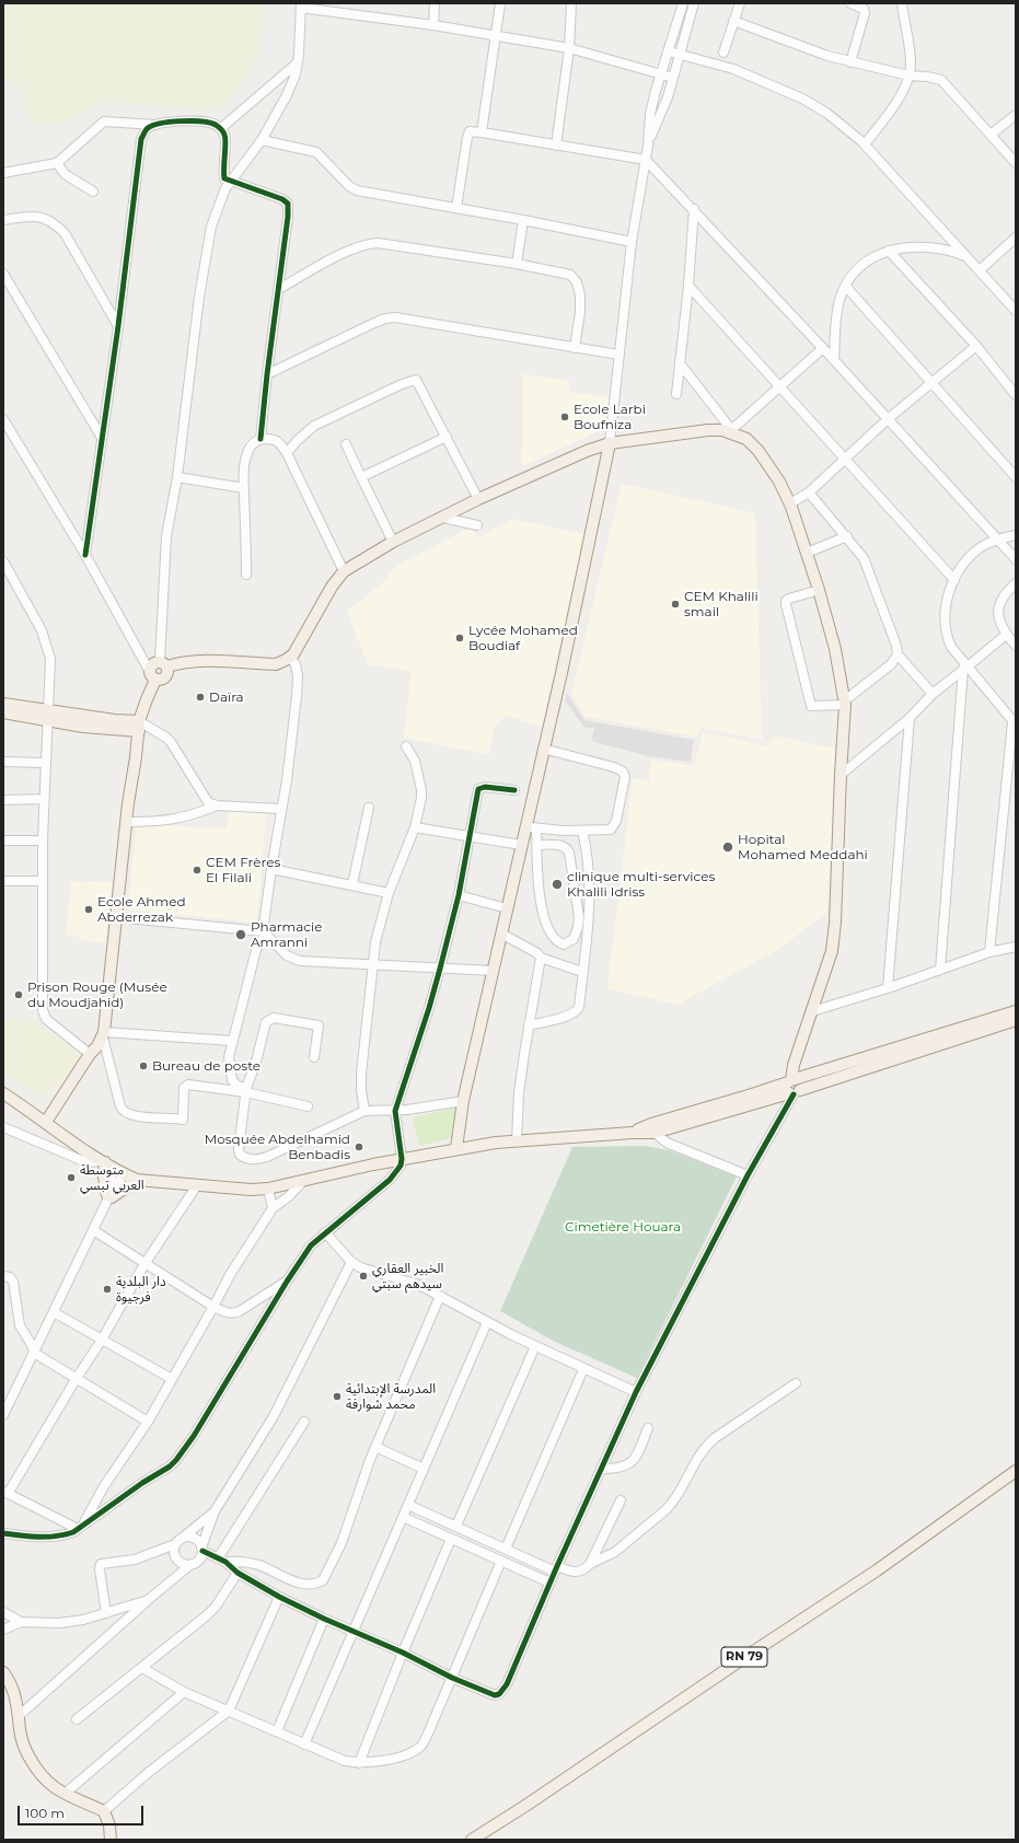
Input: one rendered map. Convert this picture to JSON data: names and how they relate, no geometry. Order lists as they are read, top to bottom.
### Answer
{
  "streets": {
    "main road": ["RN 79"]
  },
  "parks": ["Cimetière Houara"],
  "places": [
    "Ecole Larbi Boufniza",
    "CEM Khalili smail",
    "Lycée Mohamed Boudiaf",
    "Daïra",
    "Hopital Mohamed Meddahi",
    "CEM Frères El Filali",
    "clinique multi-services Khalili Idriss",
    "Ecole Ahmed Abderrezak",
    "Pharmacie Amranni",
    "Prison Rouge (Musée du Moudjahid)",
    "Bureau de poste",
    "Mosquée Abdelhamid Benbadis",
    "متوسطة العربي تبسي",
    "الخبير العقاري سيدهم سبتي",
    "دار البلدية فرجيوة",
    "المدرسة الإبتدائية محمد شوارفة"
  ],
  "scale_bar": "100 m"
}
